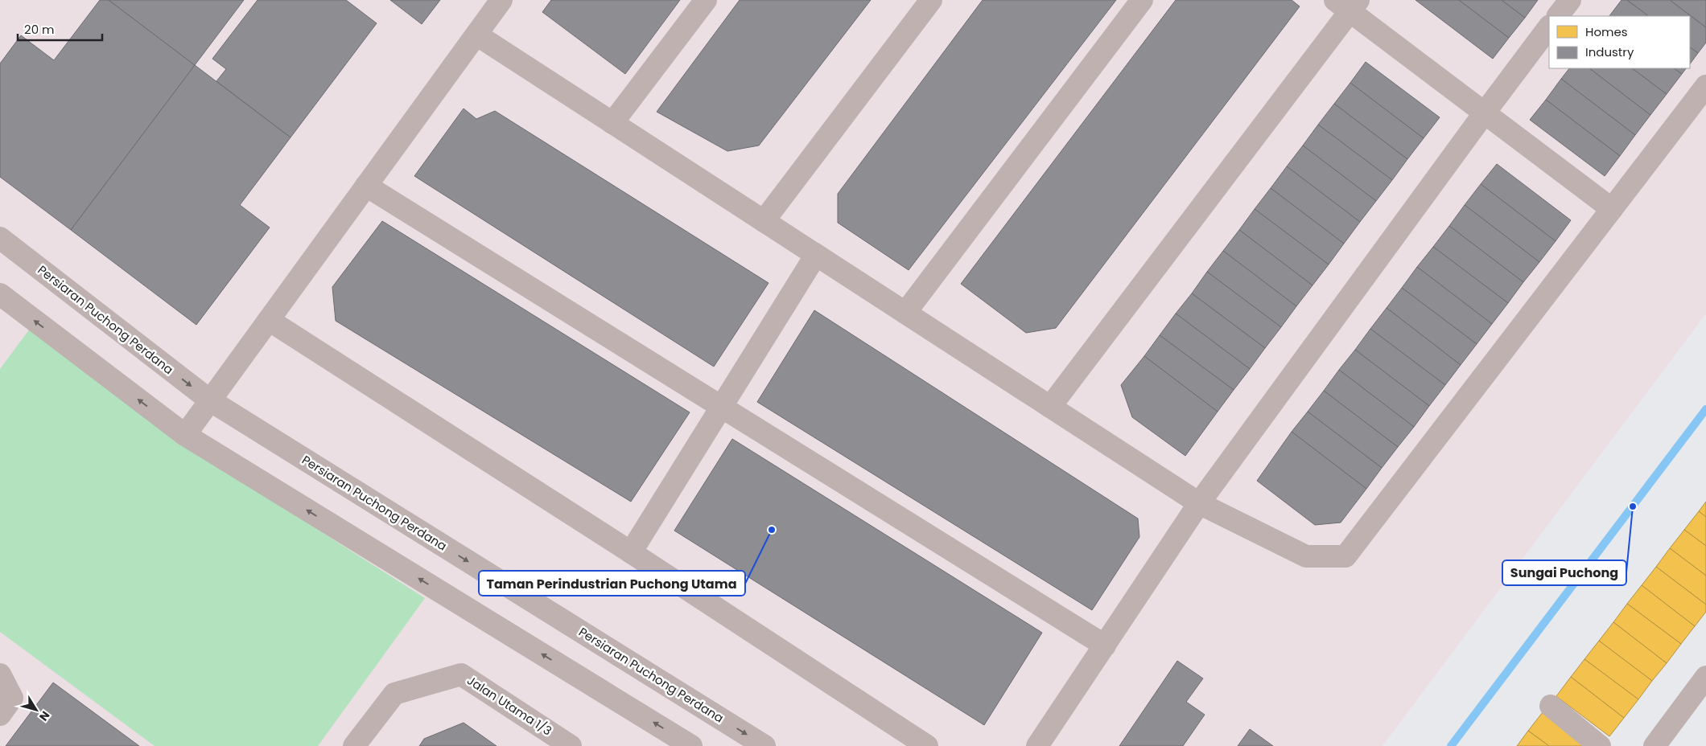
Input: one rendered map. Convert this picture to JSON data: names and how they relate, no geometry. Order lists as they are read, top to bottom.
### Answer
{
  "streets": {
    "street": ["Persiaran Puchong Perdana", "Jalan Utama 1/3"]
  },
  "places": ["Sungai Puchong", "Taman Perindustrian Puchong Utama"],
  "legend": ["Homes", "Industry"],
  "scale_bar": "20 m",
  "north": "bottom right"
}
